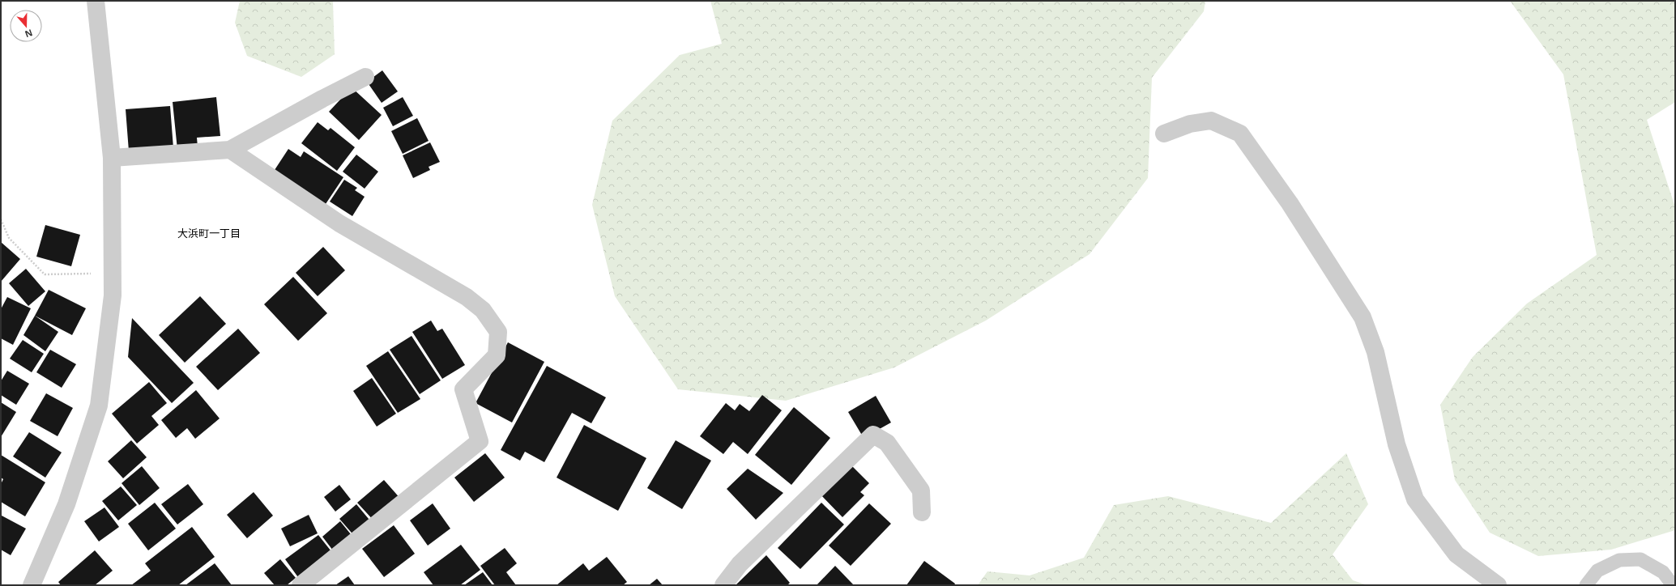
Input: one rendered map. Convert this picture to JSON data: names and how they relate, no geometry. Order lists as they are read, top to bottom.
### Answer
{
  "districts": ["大浜町一丁目"],
  "north": "bottom"
}
